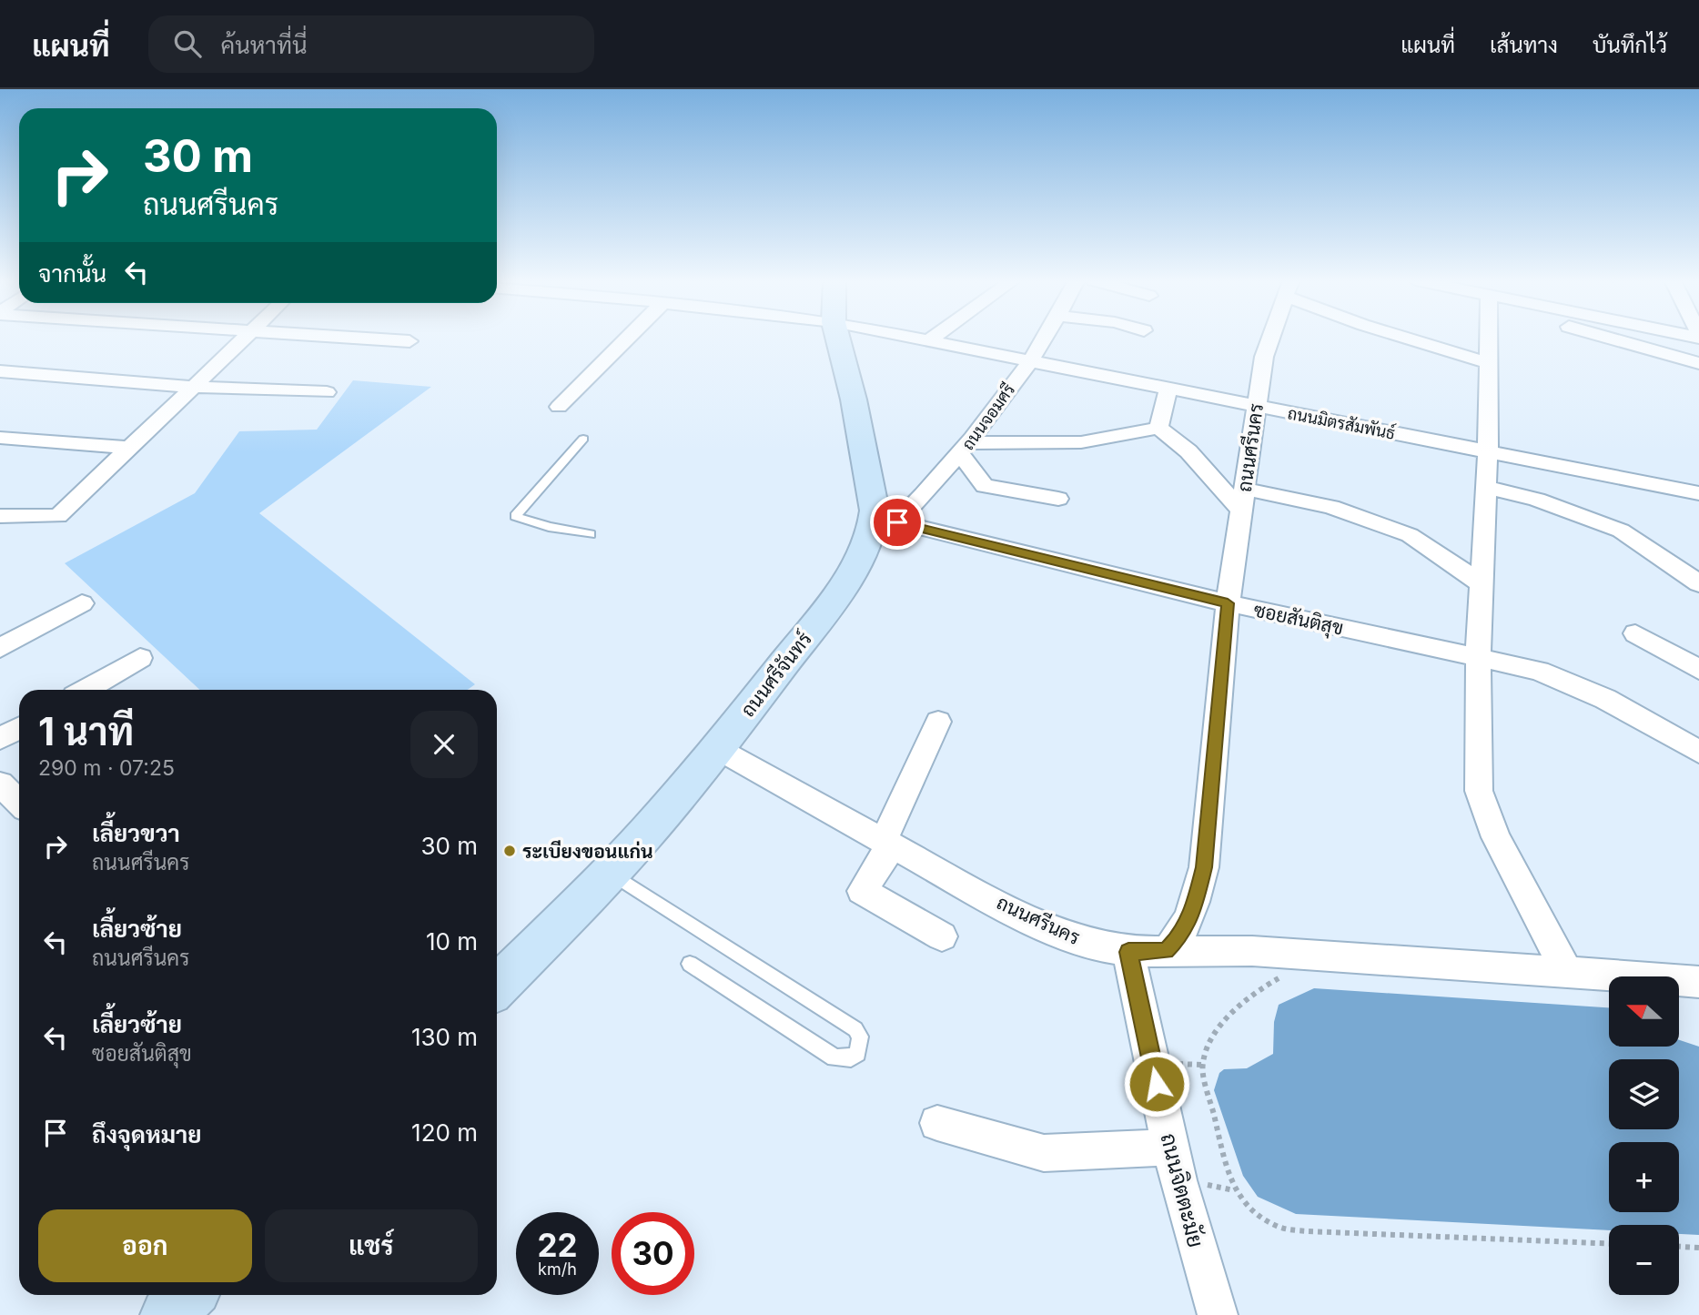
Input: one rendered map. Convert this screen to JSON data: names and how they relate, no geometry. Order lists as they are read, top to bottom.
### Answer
{
  "streets": {
    "main road": ["ถนนศรีจันทร์"],
    "street": [
      "ถนนจอมศรี",
      "ถนนมิตรสัมพันธ์",
      "ถนนศรีนคร",
      "ซอยสันติสุข",
      "ถนนจิตตะมัย"
    ]
  },
  "crossings": [
    ["ถนนจอมศรี", "ถนนมิตรสัมพันธ์"],
    ["ถนนจอมศรี", "ซอยสันติสุข"],
    ["ถนนจอมศรี", "ถนนศรีจันทร์"],
    ["ถนนมิตรสัมพันธ์", "ถนนศรีนคร"],
    ["ถนนศรีนคร", "ซอยสันติสุข"],
    ["ถนนศรีนคร", "ถนนศรีจันทร์"],
    ["ถนนศรีนคร", "ถนนจิตตะมัย"],
    ["ซอยสันติสุข", "ถนนศรีจันทร์"]
  ],
  "places": ["ระเบียงขอนแก่น"],
  "north": "left",
  "page": {
    "header": "แผนที่",
    "search": "ค้นหาที่นี่",
    "nav": ["แผนที่", "เส้นทาง", "บันทึกไว้"],
    "turn": ["30 m", "ถนนศรีนคร"],
    "then": "จากนั้น",
    "heading": ["1 นาที", "290 m · 07:25"],
    "list": [
      {
        "name": "เลี้ยวขวา",
        "note": "ถนนศรีนคร",
        "value": "30 m"
      },
      {
        "name": "เลี้ยวซ้าย",
        "note": "ถนนศรีนคร",
        "value": "10 m"
      },
      {
        "name": "เลี้ยวซ้าย",
        "note": "ซอยสันติสุข",
        "value": "130 m"
      },
      {
        "name": "ถึงจุดหมาย",
        "value": "120 m"
      }
    ],
    "map_buttons": ["+", "−"],
    "buttons": ["ออก", "แชร์"],
    "speed": "22 km/h",
    "limit": "30"
  }
}
